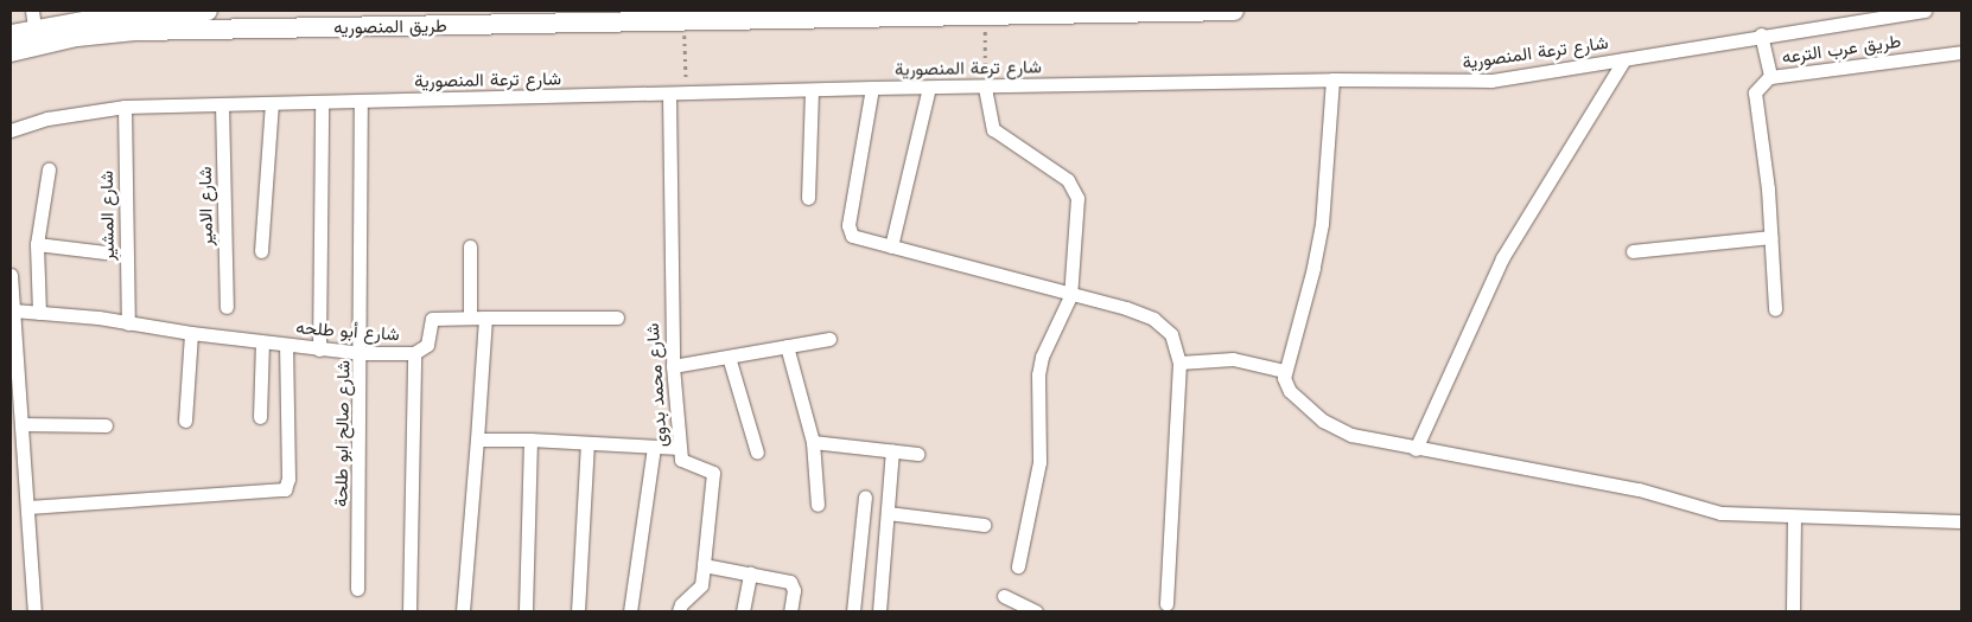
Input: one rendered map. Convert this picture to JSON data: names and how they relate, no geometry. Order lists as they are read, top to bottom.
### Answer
{
  "streets": {
    "main road": ["طريق المنصوريه"],
    "street": [
      "طريق عرب الترعه",
      "شارع ترعة المنصورية",
      "شارع الامير",
      "شارع المشير",
      "شارع أبو طلحه",
      "شارع محمد بدوى",
      "شارع صالح ابو طلحة"
    ]
  },
  "crossings": [
    ["طريق عرب الترعه", "شارع ترعة المنصورية"],
    ["شارع ترعة المنصورية", "شارع الامير"],
    ["شارع ترعة المنصورية", "شارع المشير"],
    ["شارع ترعة المنصورية", "شارع محمد بدوى"],
    ["شارع ترعة المنصورية", "شارع صالح ابو طلحة"],
    ["شارع المشير", "شارع أبو طلحه"],
    ["شارع أبو طلحه", "شارع صالح ابو طلحة"]
  ]
}
